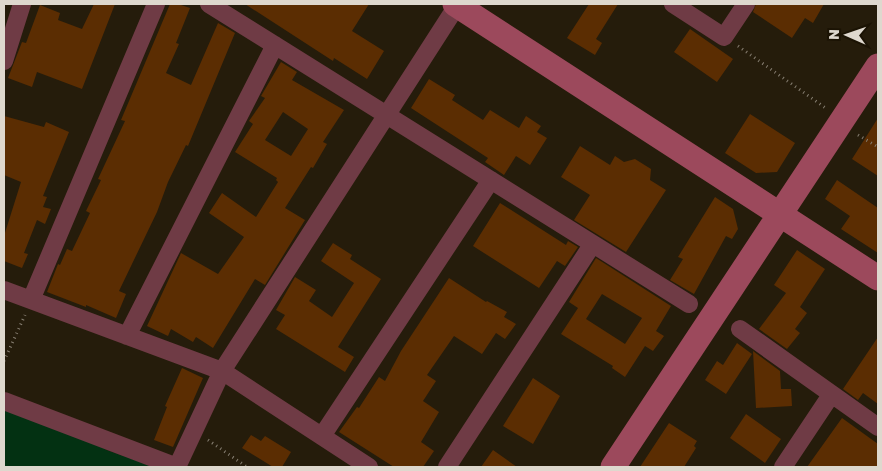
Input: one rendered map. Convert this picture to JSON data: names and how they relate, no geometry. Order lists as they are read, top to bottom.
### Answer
{
  "north": "left"
}
